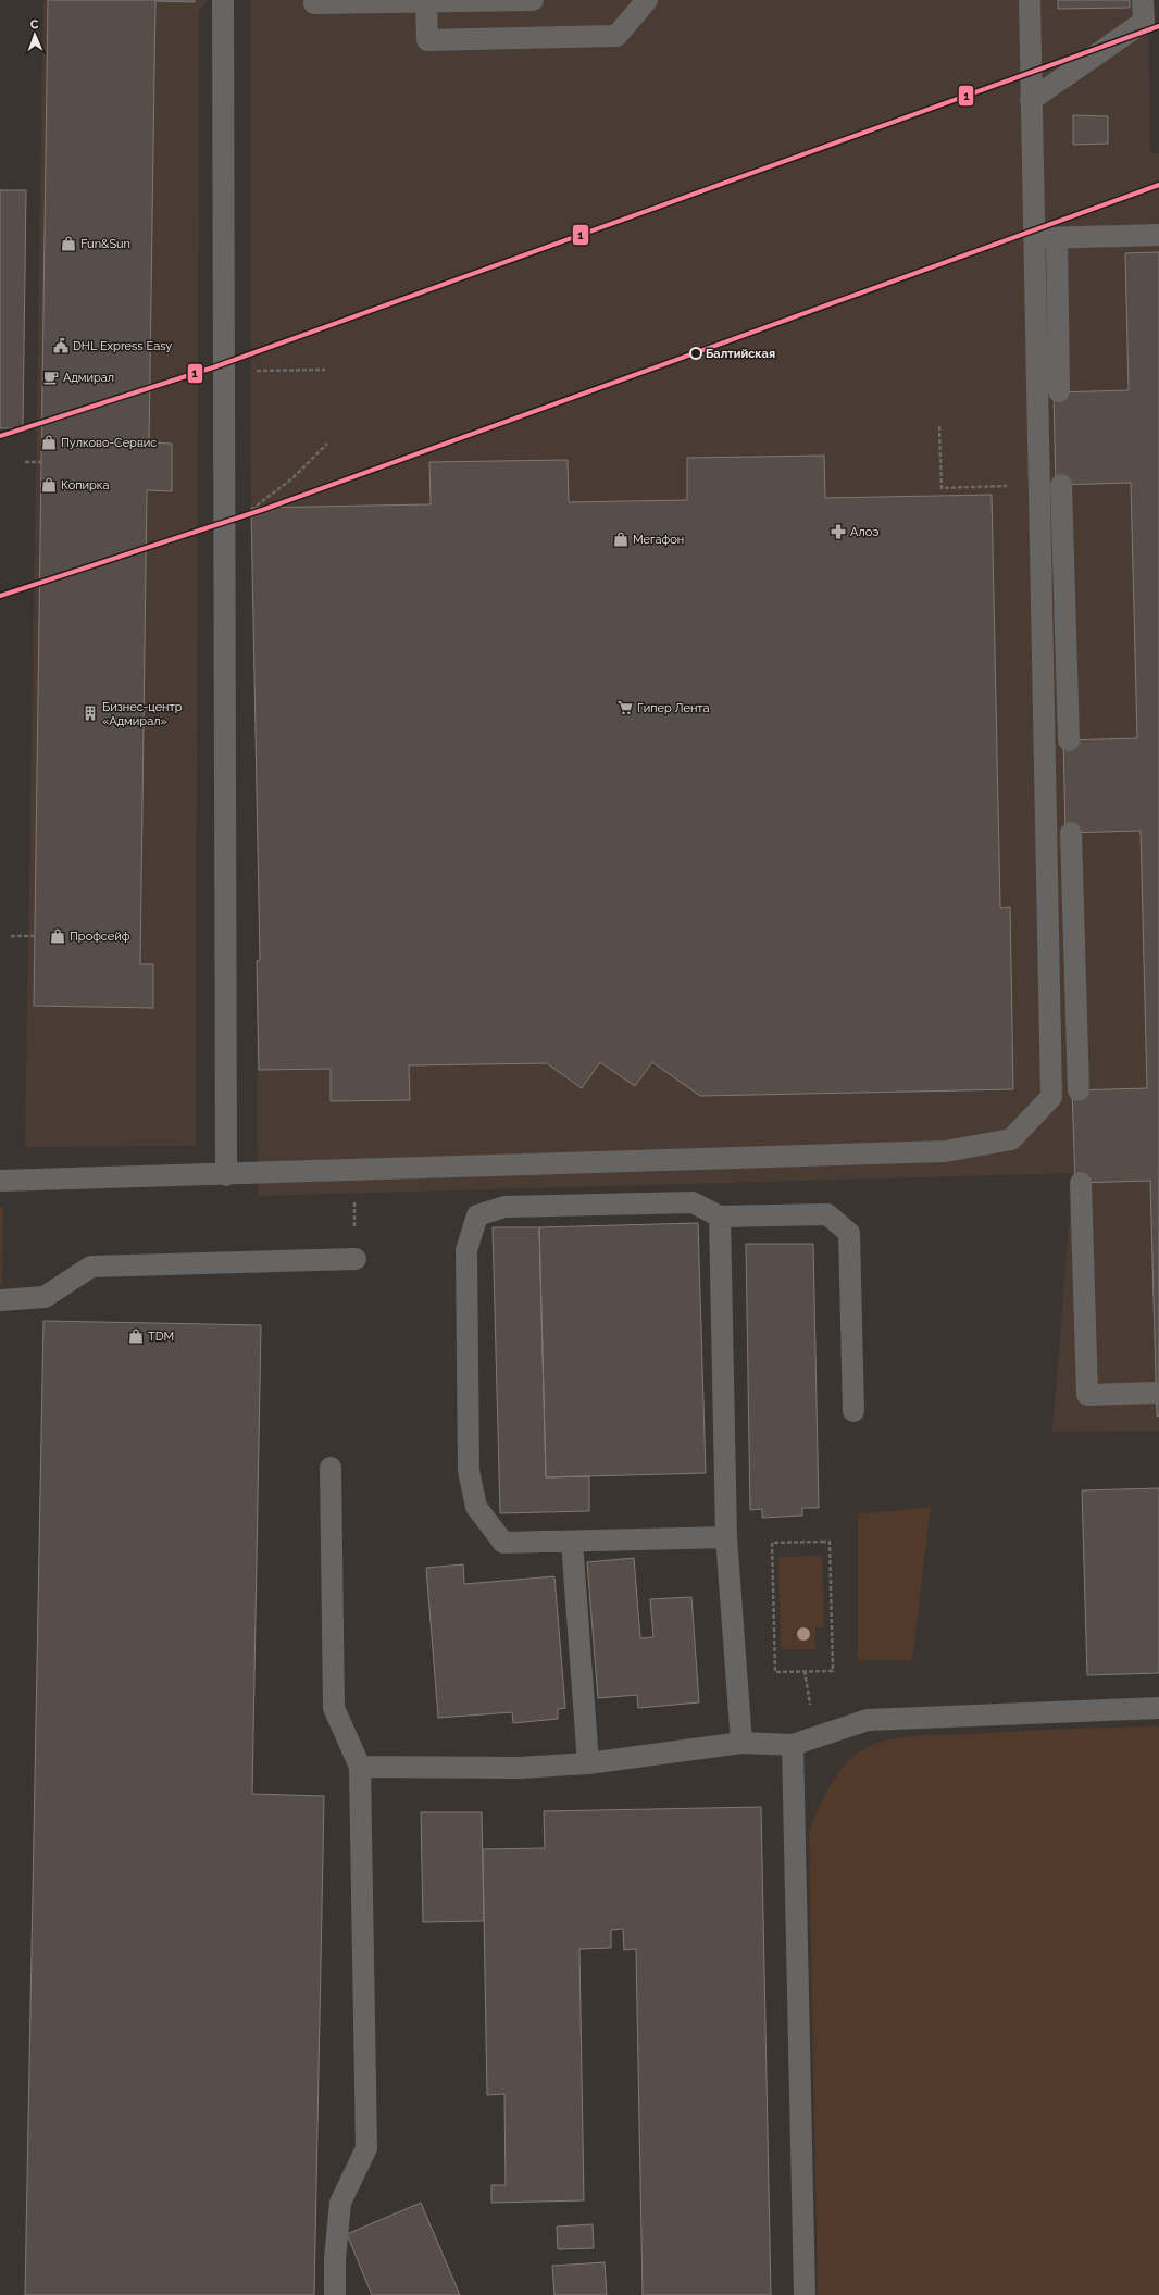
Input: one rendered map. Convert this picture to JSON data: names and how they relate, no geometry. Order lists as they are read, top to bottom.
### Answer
{
  "places": {
    "shop": [
      "Fun&Sun",
      "Пулково-Сервис",
      "Копирка",
      "Мегафон",
      "Профсейф",
      "TDM"
    ],
    "public building": ["DHL Express Easy"],
    "other": ["Балтийская"],
    "cafe": ["Адмирал"],
    "pharmacy": ["Алоэ"],
    "supermarket": ["Гипер Лента"],
    "building": ["Бизнес-центр «Адмирал»"]
  },
  "lines": ["transit line 1"],
  "north": "top"
}
